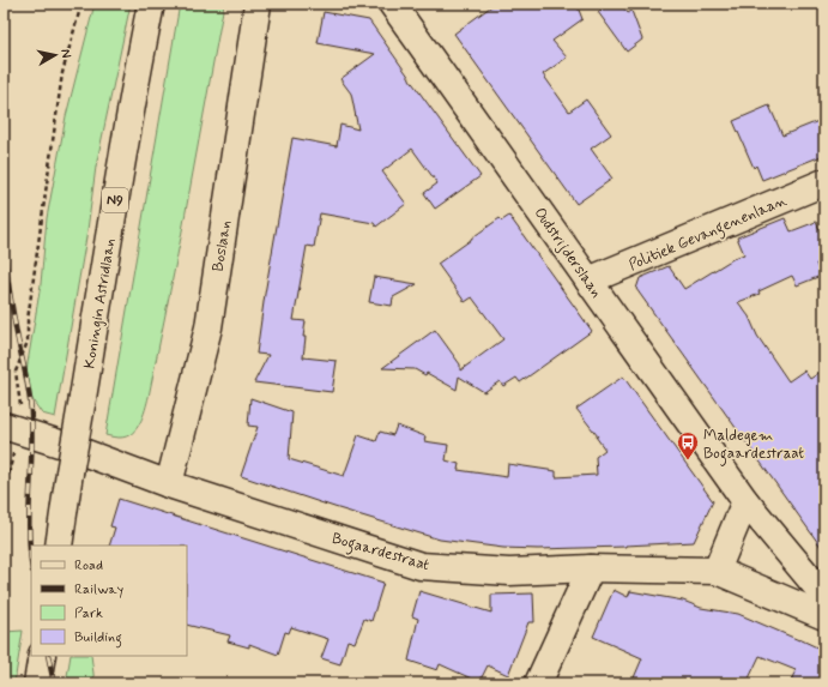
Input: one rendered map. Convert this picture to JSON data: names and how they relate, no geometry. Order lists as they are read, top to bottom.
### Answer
{
  "streets": {
    "street": [
      "N9",
      "Politiek Gevangenenlaan",
      "Boslaan",
      "Oudstrijderslaan",
      "Koningin Astridlaan",
      "Bogaardestraat"
    ]
  },
  "crossings": [
    ["Politiek Gevangenenlaan", "Oudstrijderslaan"],
    ["Boslaan", "Bogaardestraat"]
  ],
  "places": {
    "bus stop": ["Maldegem Bogaardestraat"]
  },
  "legend": [
    "Road",
    "Railway",
    "Park",
    "Building"
  ],
  "north": "right"
}
